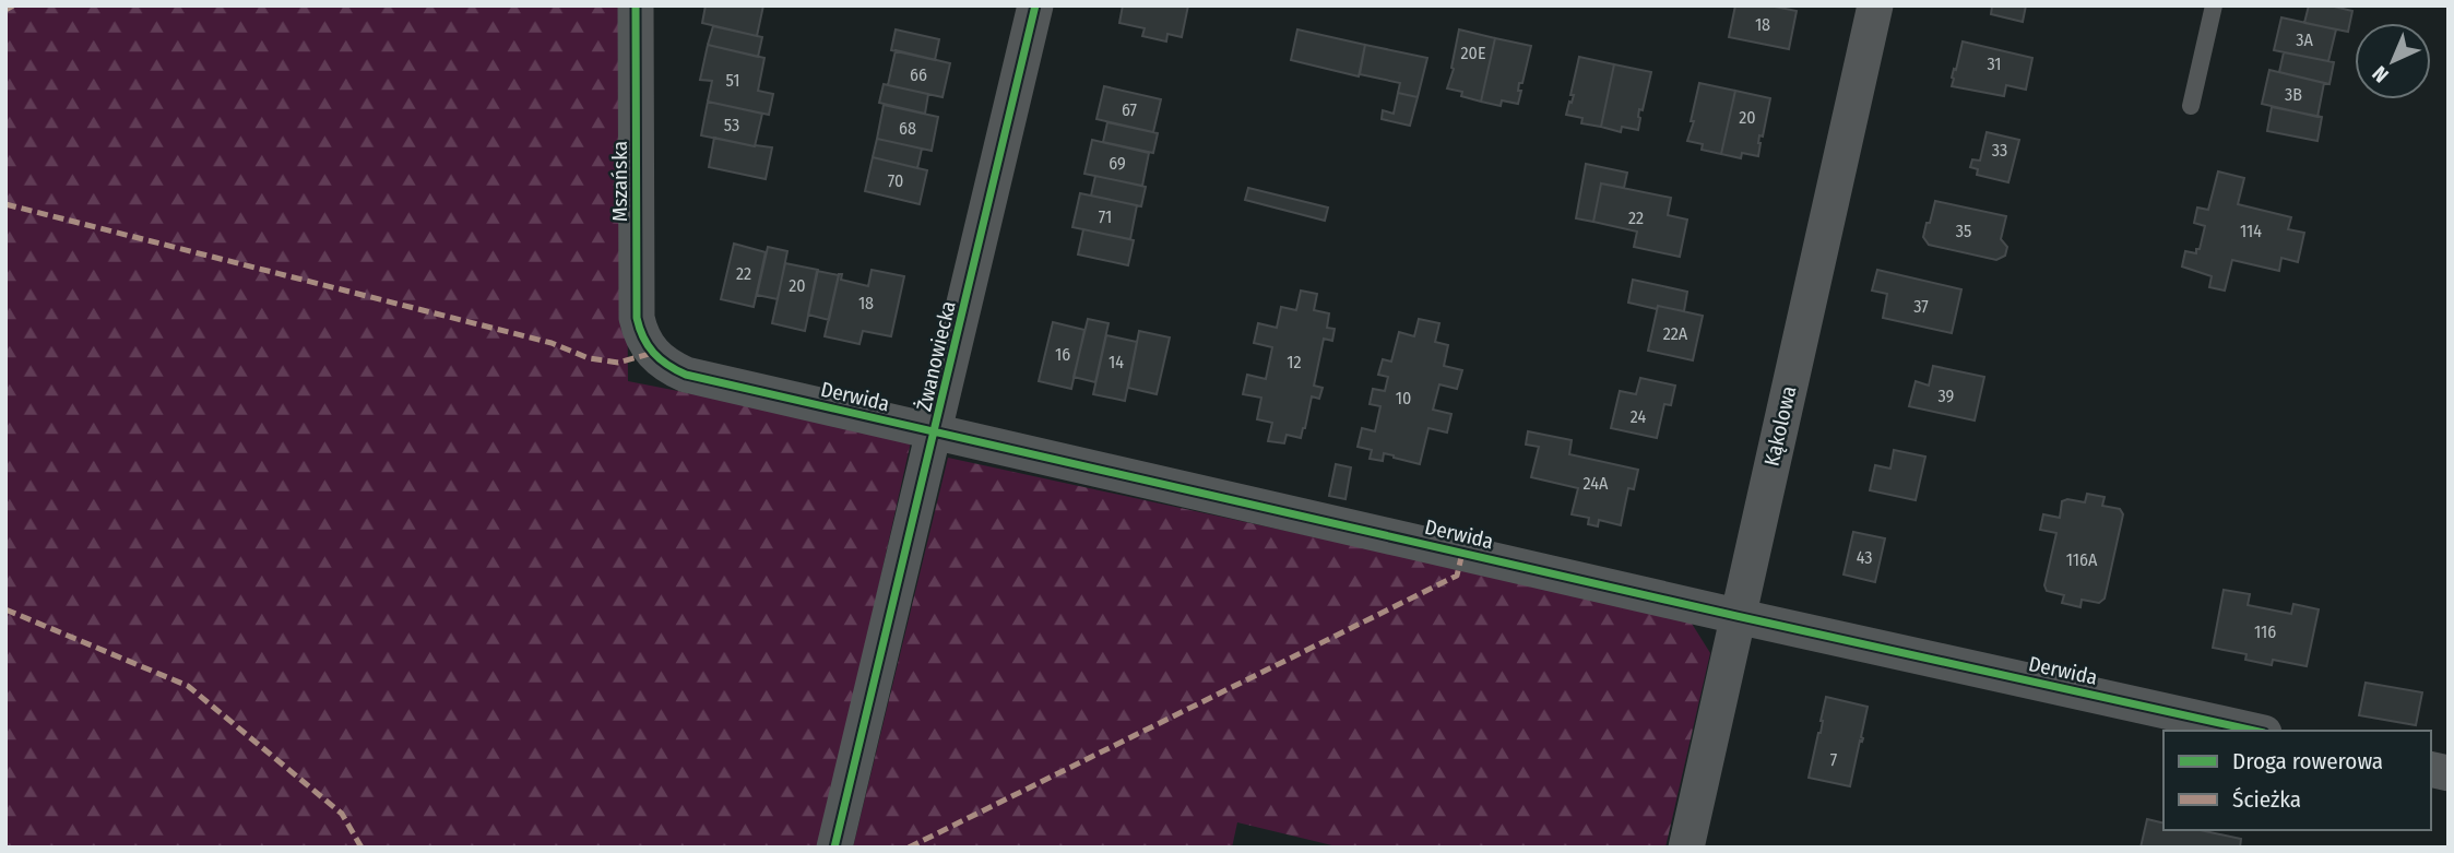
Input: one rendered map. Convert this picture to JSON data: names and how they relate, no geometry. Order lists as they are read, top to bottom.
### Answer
{
  "streets": {
    "street": [
      "Mszańska",
      "Żwanowiecka",
      "Derwida",
      "Kąkolowa"
    ]
  },
  "crossings": [
    ["Mszańska", "Derwida"],
    ["Żwanowiecka", "Derwida"],
    ["Derwida", "Kąkolowa"]
  ],
  "house_numbers": [
    "18",
    "3A",
    "20E",
    "31",
    "66",
    "51",
    "3B",
    "67",
    "20",
    "53",
    "68",
    "33",
    "69",
    "70",
    "71",
    "22",
    "35",
    "114",
    "22",
    "20",
    "18",
    "37",
    "22A",
    "16",
    "14",
    "12",
    "39",
    "10",
    "24",
    "24A",
    "43",
    "116A",
    "116",
    "7"
  ],
  "legend": ["Droga rowerowa", "Ścieżka"],
  "north": "bottom left"
}
